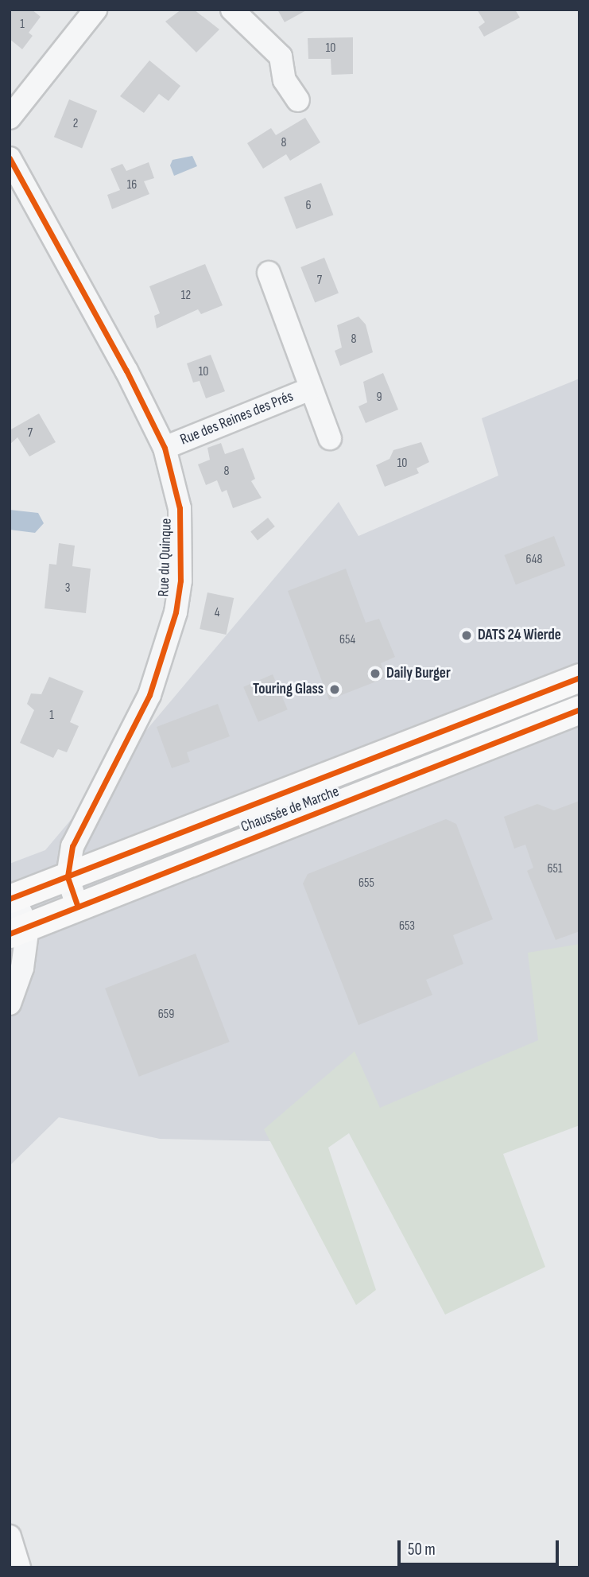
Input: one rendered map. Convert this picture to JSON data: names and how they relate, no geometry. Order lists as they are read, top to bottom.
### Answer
{
  "streets": {
    "main road": ["Chaussée de Marche"],
    "street": ["Rue des Reines des Prés", "Rue du Quinque"]
  },
  "crossings": [
    ["Rue des Reines des Prés", "Rue du Quinque"],
    ["Rue du Quinque", "Chaussée de Marche"]
  ],
  "places": ["DATS 24 Wierde", "Daily Burger", "Touring Glass"],
  "house_numbers": [
    "1",
    "10",
    "2",
    "8",
    "16",
    "6",
    "7",
    "12",
    "8",
    "10",
    "9",
    "7",
    "10",
    "8",
    "648",
    "3",
    "4",
    "654",
    "1",
    "651",
    "655",
    "653",
    "659"
  ],
  "scale_bar": "50 m"
}
